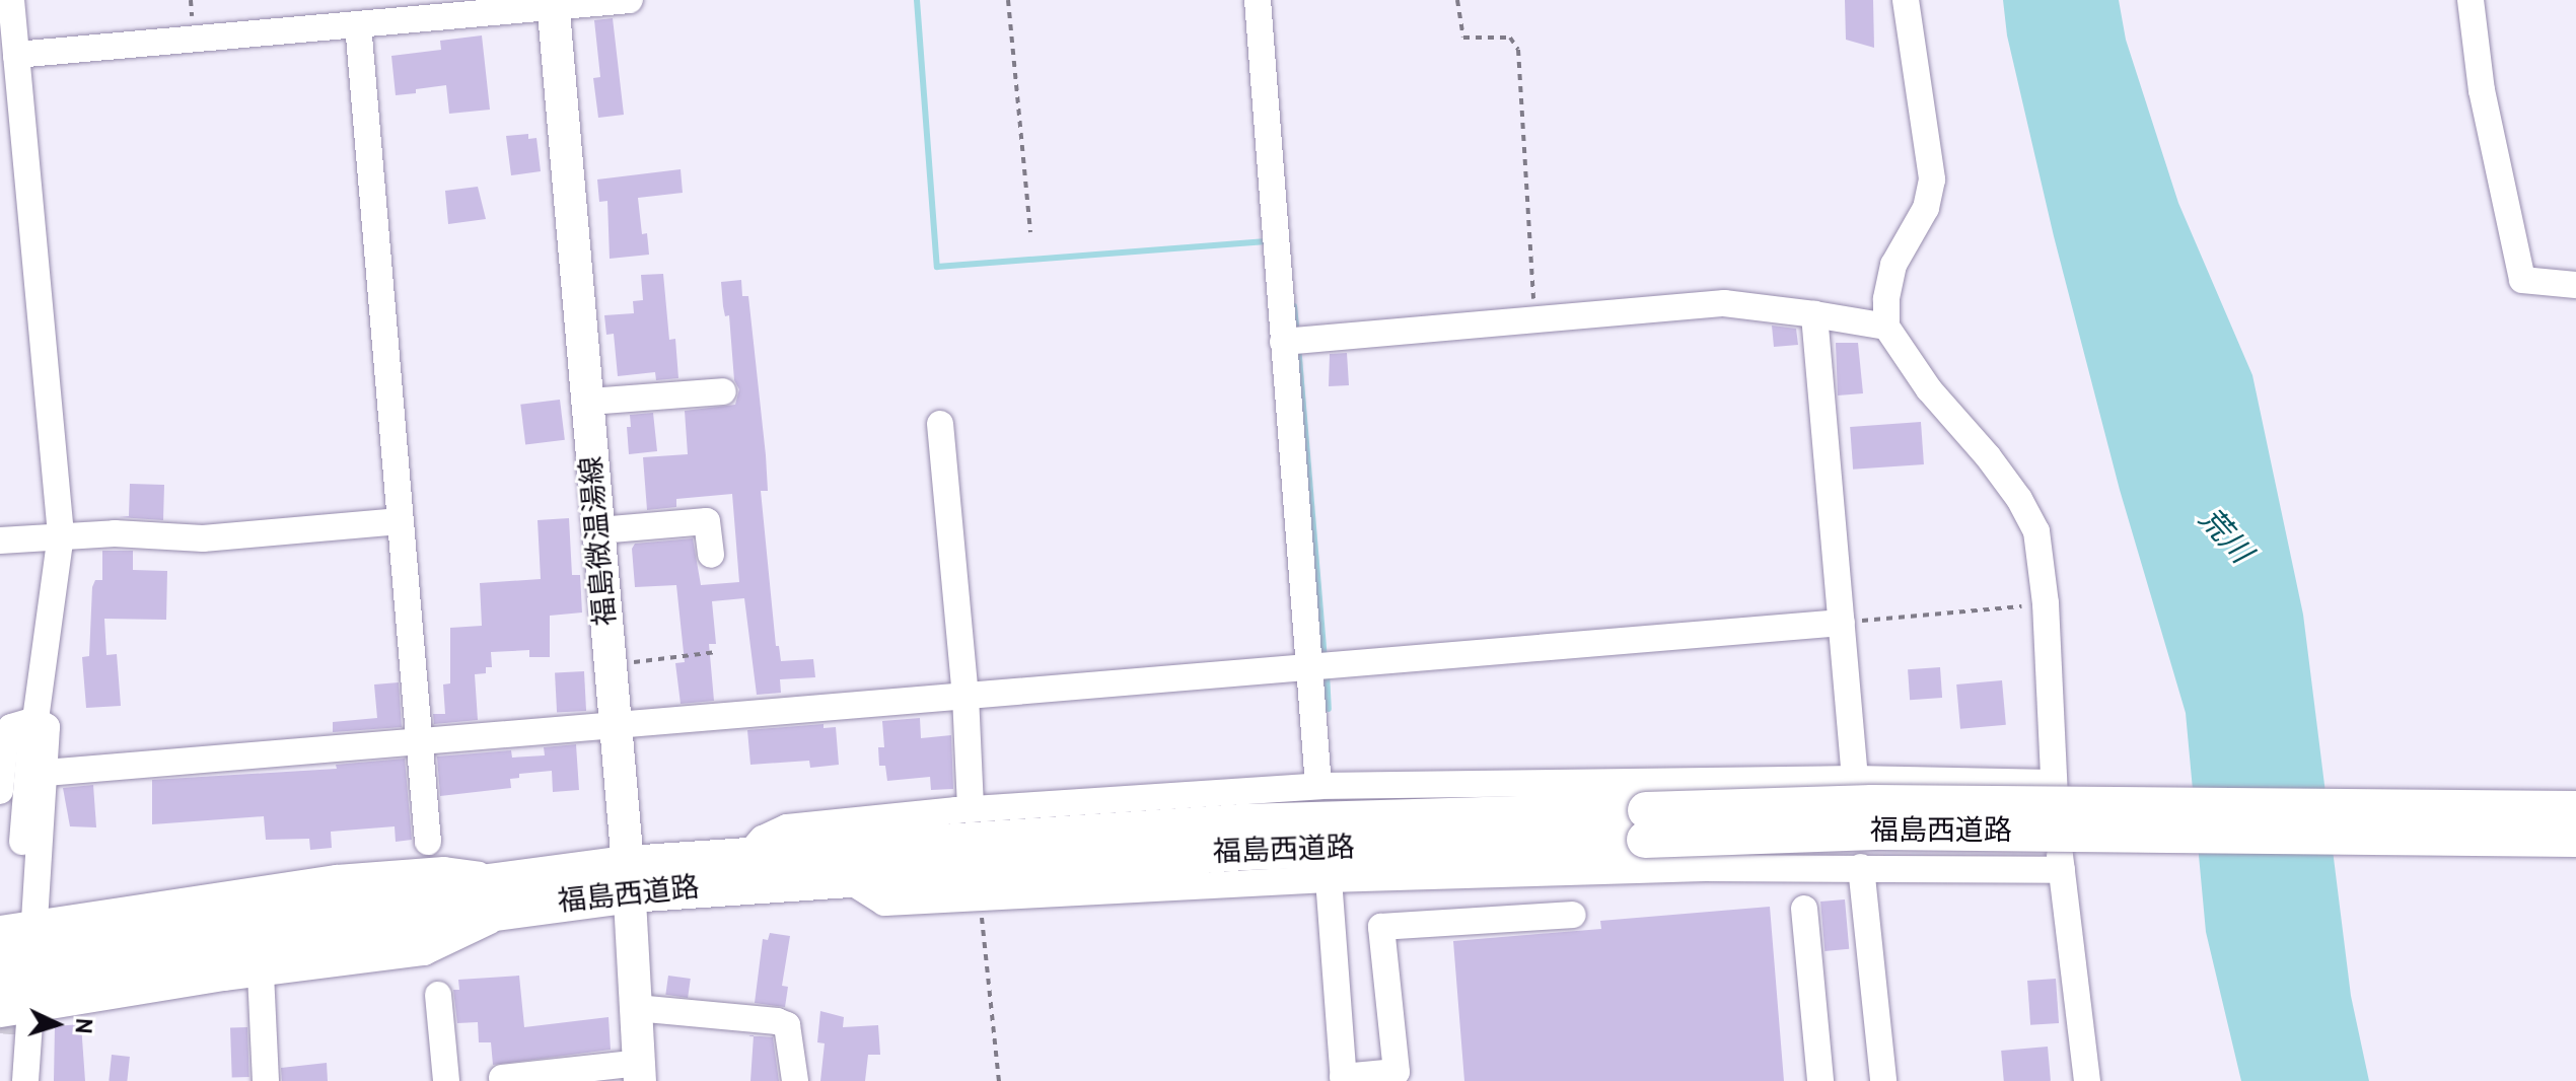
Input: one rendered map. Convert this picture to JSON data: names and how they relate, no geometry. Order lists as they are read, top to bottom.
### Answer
{
  "streets": {
    "highway": ["福島西道路"],
    "main road": ["福島微温湯線"]
  },
  "crossings": [
    ["福島微温湯線", "福島西道路"]
  ],
  "water": ["荒川"],
  "north": "right"
}
